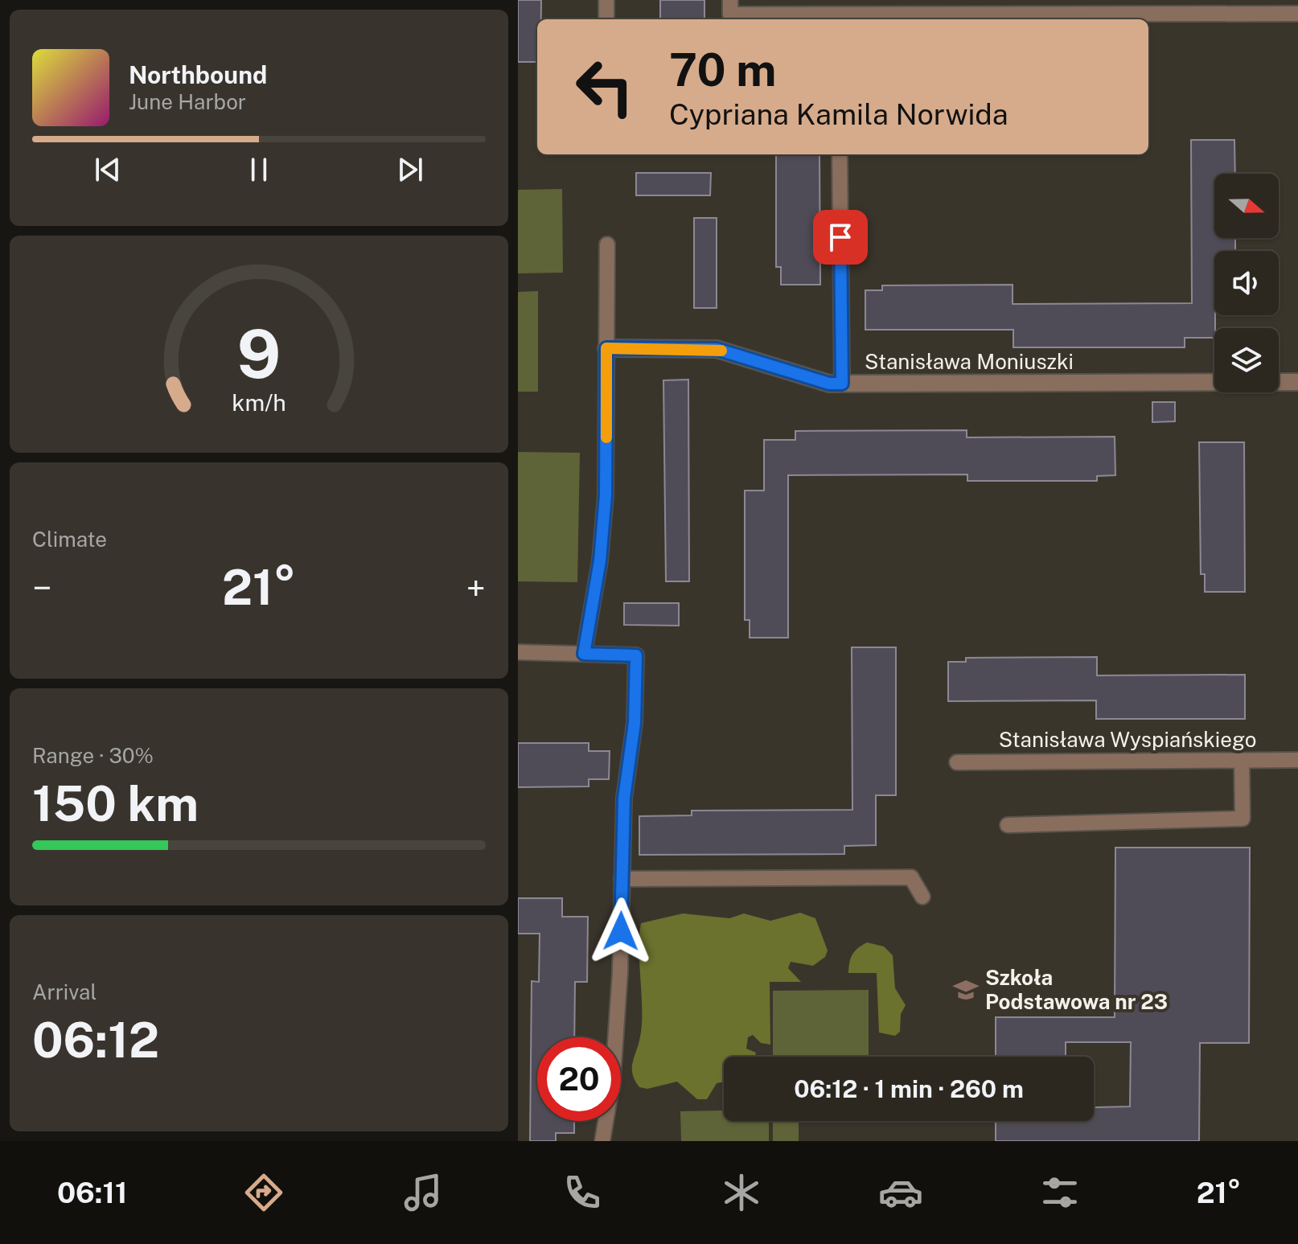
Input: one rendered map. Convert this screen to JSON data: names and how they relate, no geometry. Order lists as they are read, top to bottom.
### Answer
{
  "streets": {
    "street": ["Stanisława Moniuszki"],
    "lane": ["Stanisława Wyspiańskiego"]
  },
  "places": {
    "school or university": ["Szkoła Podstawowa nr 23"]
  },
  "north": "right",
  "page": {
    "turn": ["70 m", "Cypriana Kamila Norwida"],
    "song": ["Northbound", "June Harbor"],
    "tile": [
      "Climate",
      ["Range · 30%", "150 km"],
      ["Arrival", "06:12"]
    ],
    "heat": ["−", "21°", "+"],
    "limit": "20",
    "trip": "06:12 · 1 min · 260 m",
    "tabs": ["06:11", "21°"],
    "gauge": ["9", "km/h"]
  }
}
